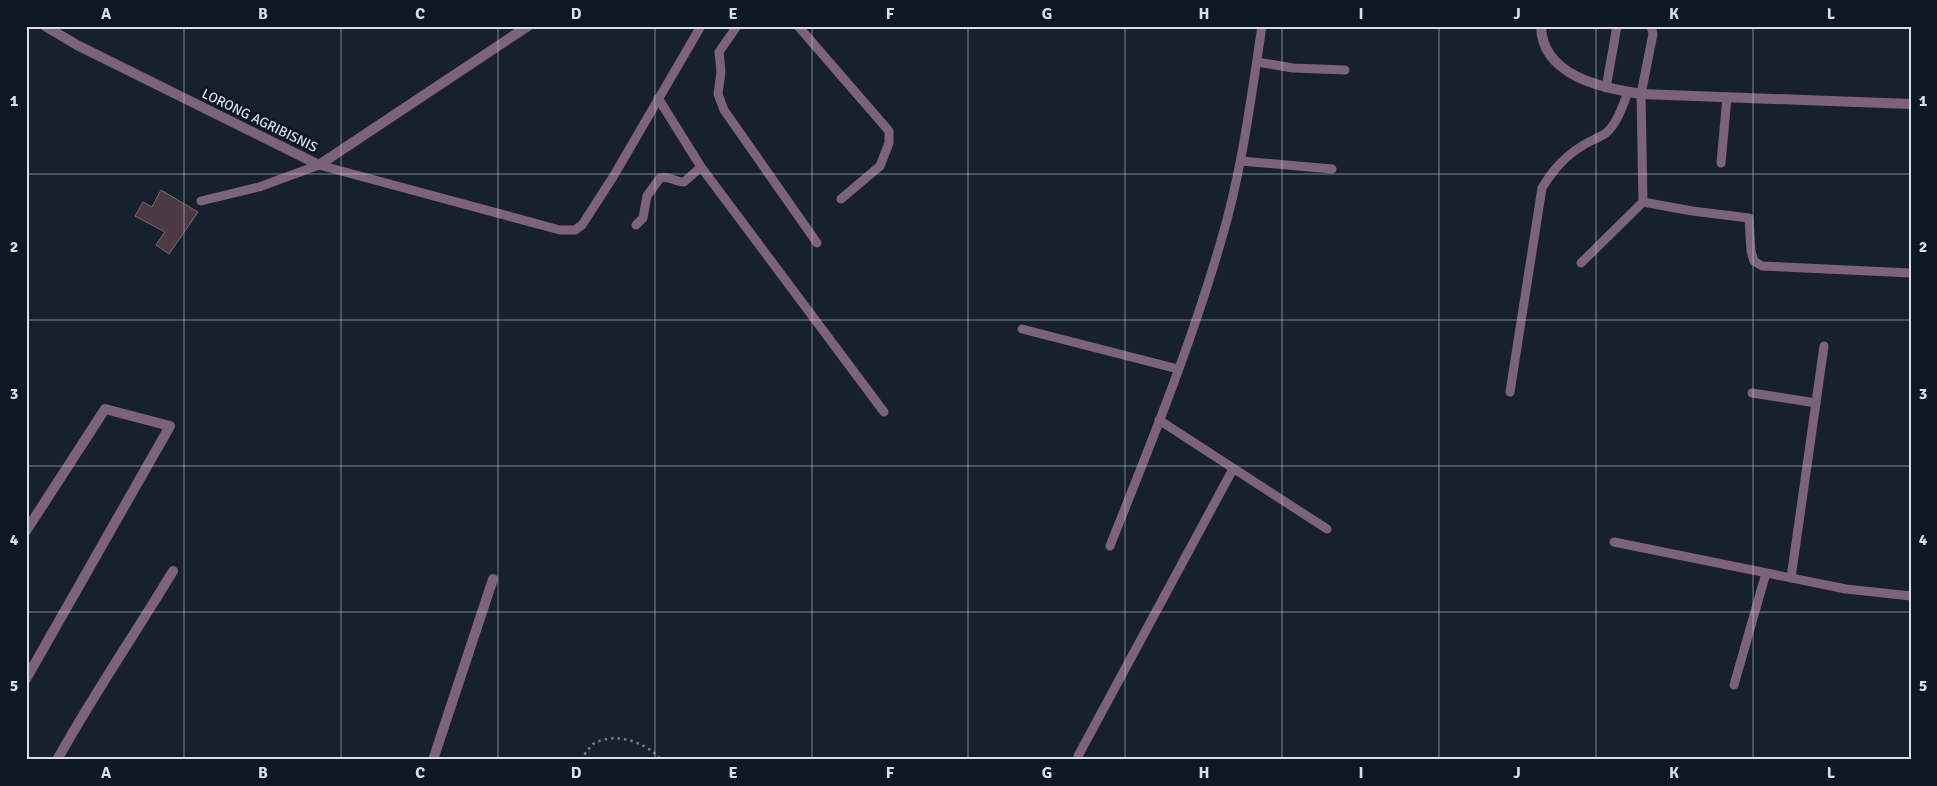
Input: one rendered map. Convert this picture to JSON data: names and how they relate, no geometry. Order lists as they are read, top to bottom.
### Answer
{
  "streets": {
    "street": ["LORONG AGRIBISNIS"]
  },
  "grid": {
    "columns": [
      "A",
      "B",
      "C",
      "D",
      "E",
      "F",
      "G",
      "H",
      "I",
      "J",
      "K",
      "L"
    ],
    "rows": [
      "1",
      "2",
      "3",
      "4",
      "5"
    ]
  }
}
